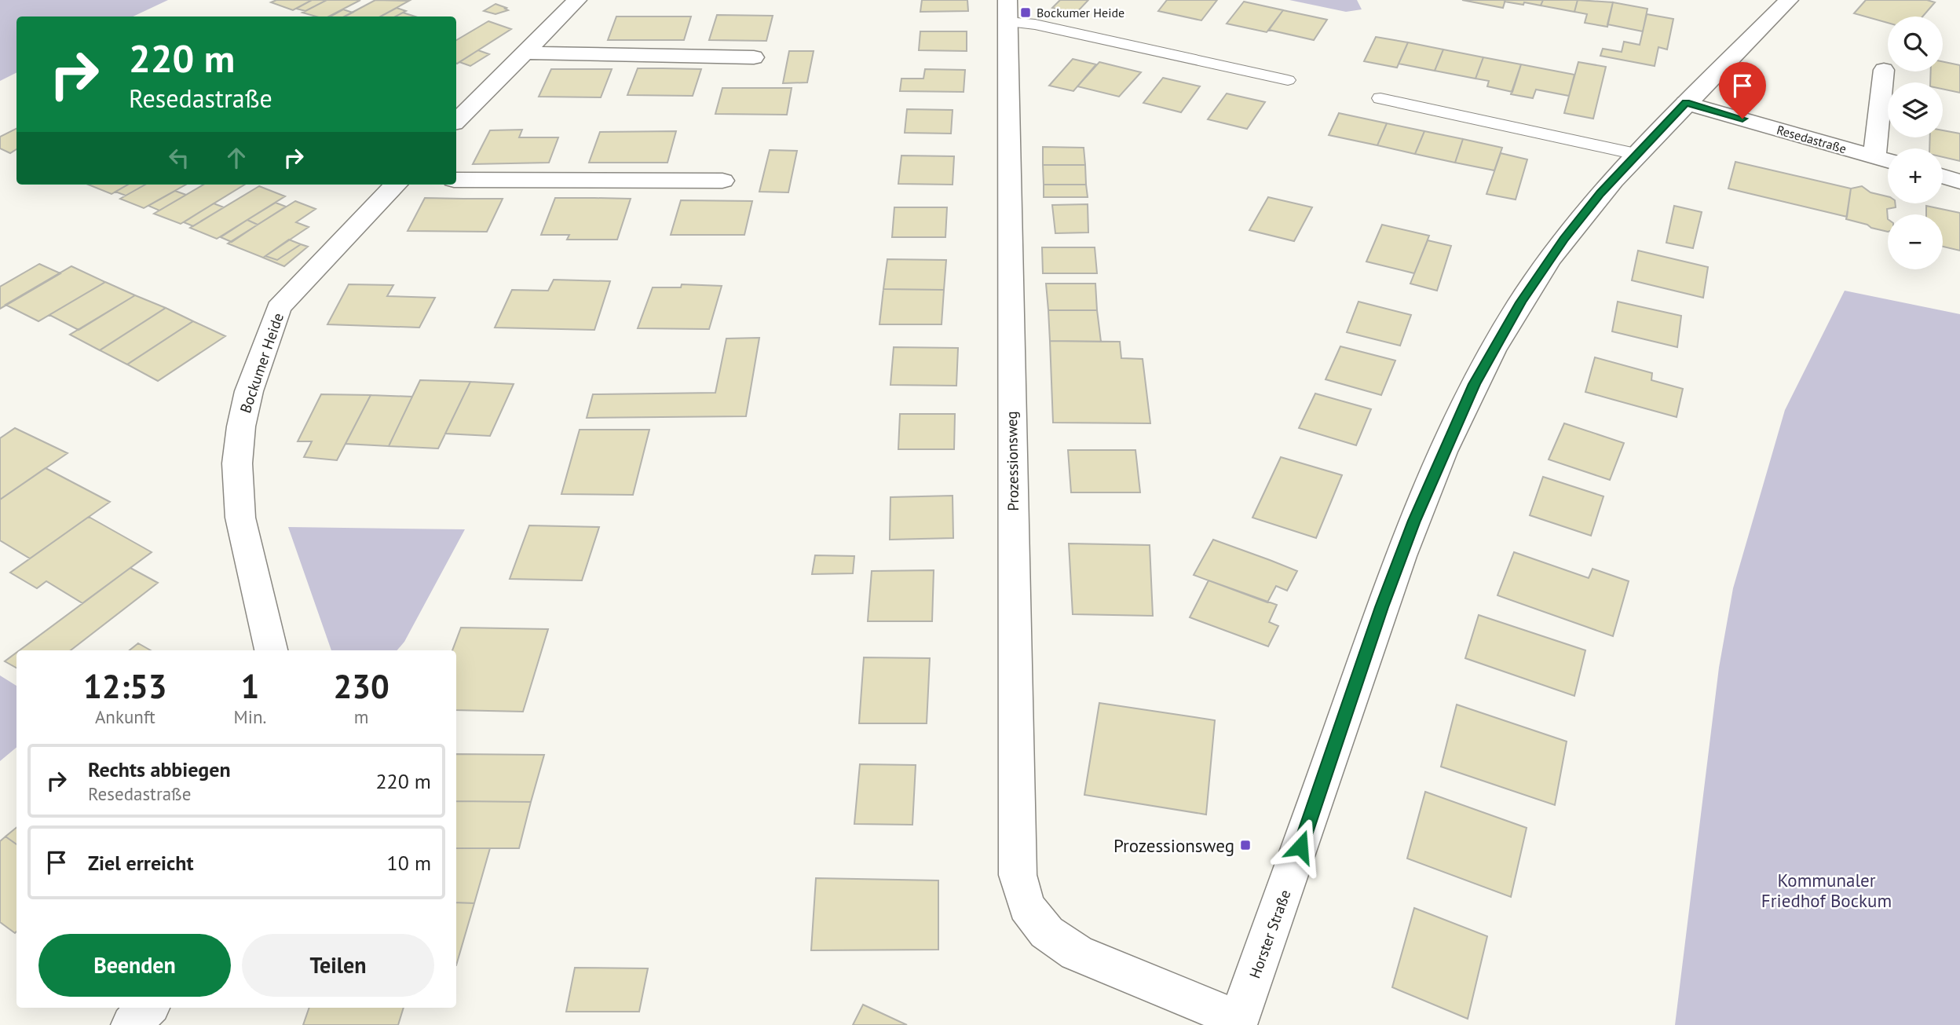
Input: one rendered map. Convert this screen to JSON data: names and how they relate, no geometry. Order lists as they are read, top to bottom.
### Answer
{
  "streets": {
    "street": [
      "Resedastraße",
      "Bockumer Heide",
      "Prozessionsweg",
      "Horster Straße"
    ]
  },
  "crossings": [
    ["Resedastraße", "Horster Straße"],
    ["Prozessionsweg", "Horster Straße"]
  ],
  "parks": ["Kommunaler Friedhof Bockum"],
  "places": {
    "transit": ["Bockumer Heide", "Prozessionsweg"]
  },
  "page": {
    "map_buttons": ["+", "−"],
    "turn": ["220 m", "Resedastraße"],
    "eta": [
      "12:53",
      "Ankunft",
      "1",
      "Min.",
      "230",
      "m"
    ],
    "list": [
      {
        "name": "Rechts abbiegen",
        "note": "Resedastraße",
        "value": "220 m"
      },
      {
        "name": "Ziel erreicht",
        "value": "10 m"
      }
    ],
    "buttons": ["Beenden", "Teilen"]
  }
}
